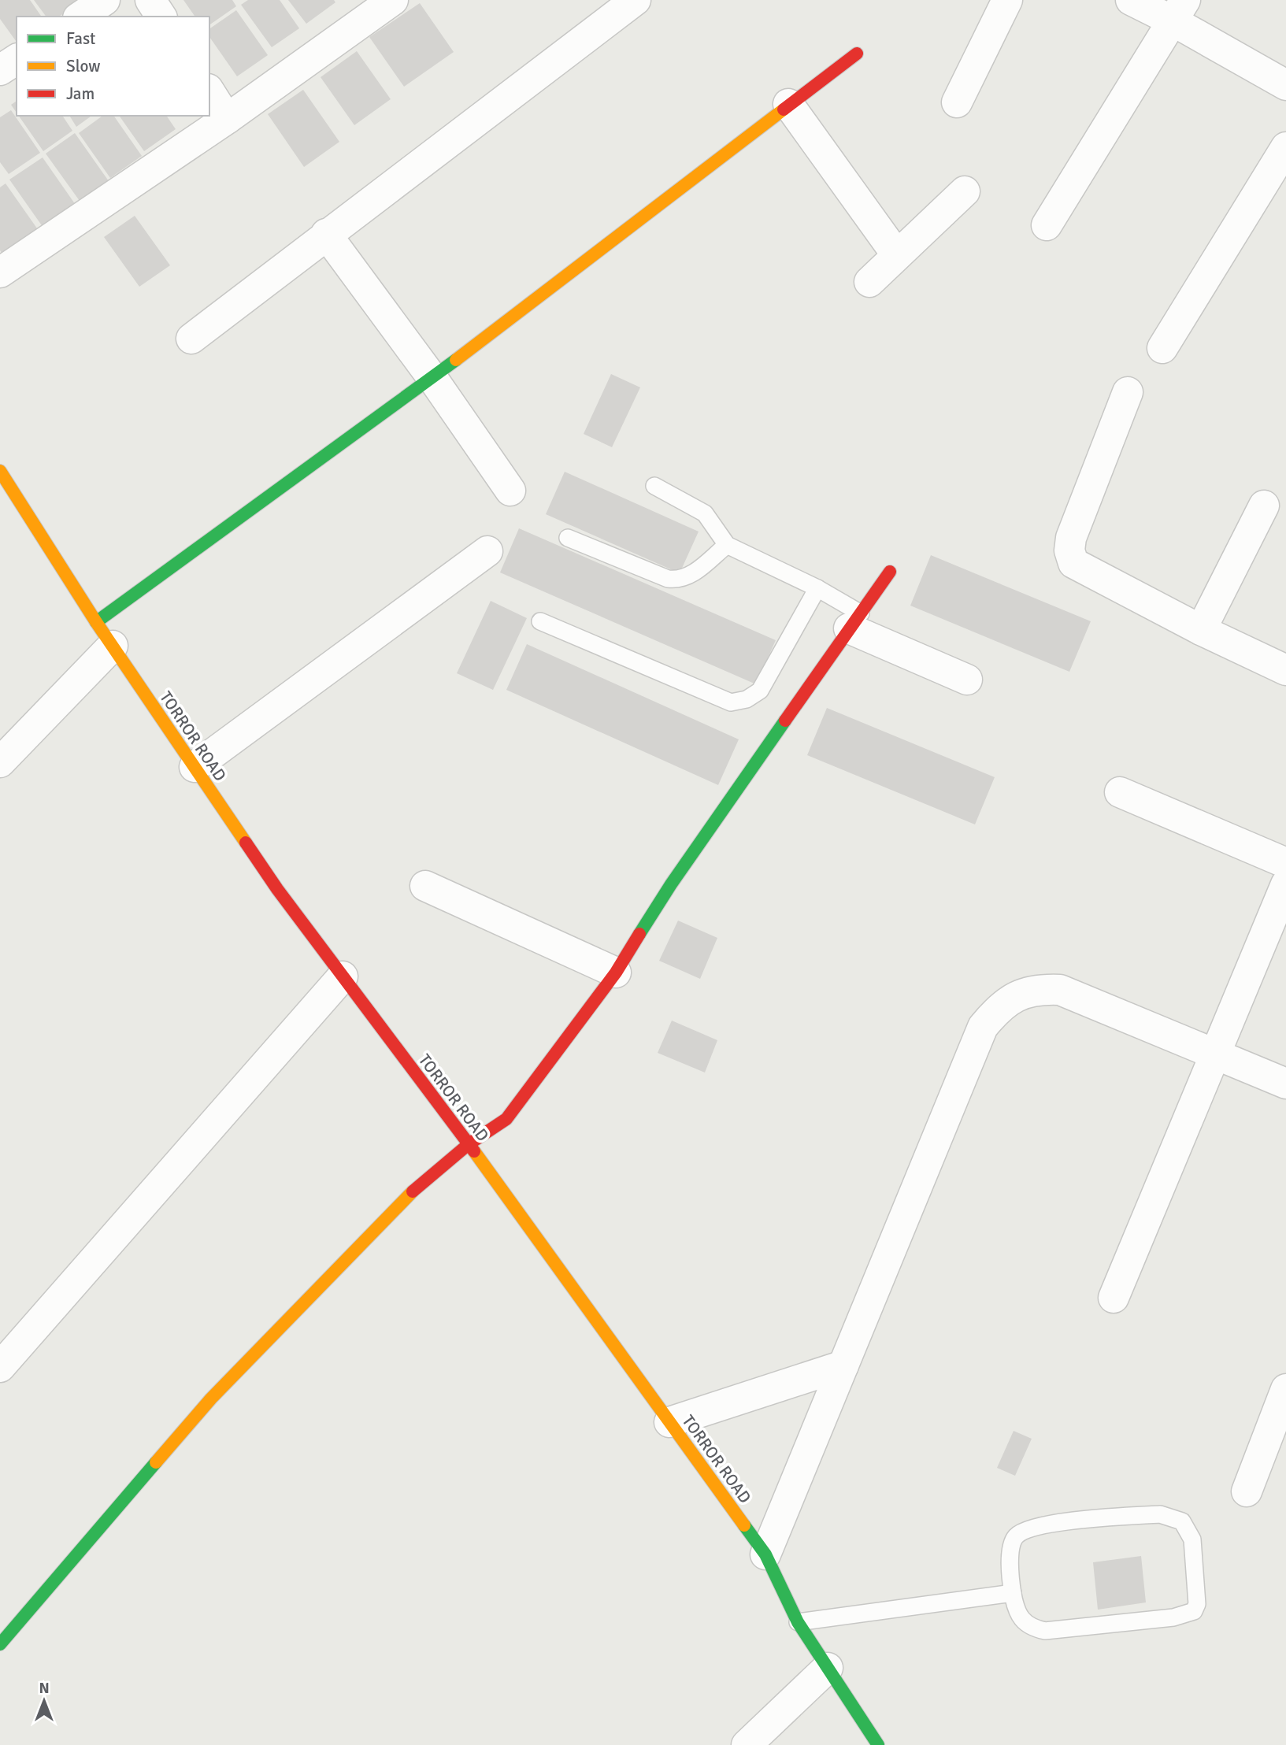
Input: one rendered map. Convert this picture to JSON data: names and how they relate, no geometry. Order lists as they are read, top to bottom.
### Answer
{
  "streets": {
    "street": ["TORROR ROAD"]
  },
  "legend": ["Fast", "Slow", "Jam"],
  "north": "top"
}
